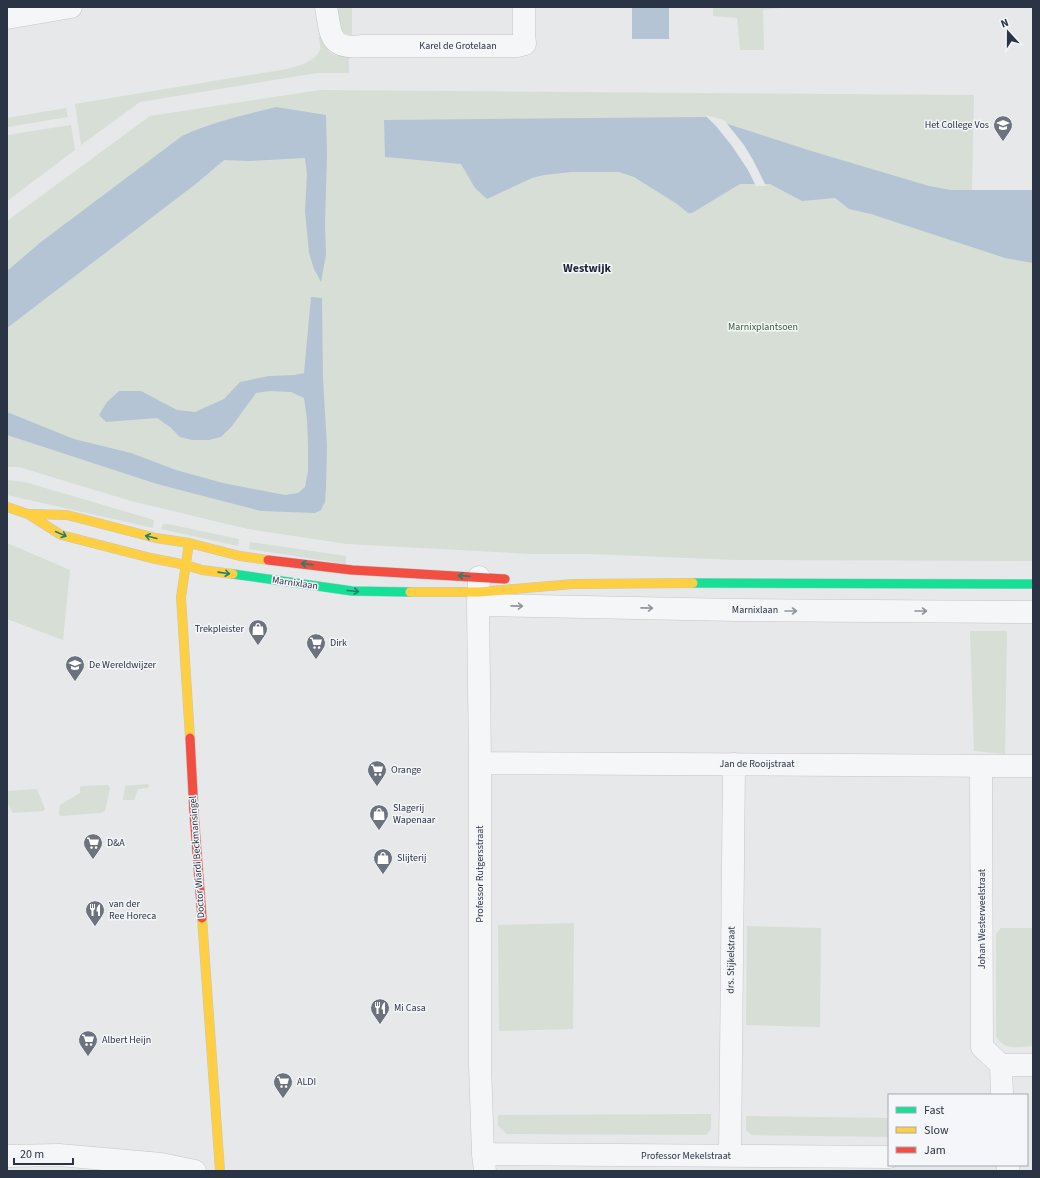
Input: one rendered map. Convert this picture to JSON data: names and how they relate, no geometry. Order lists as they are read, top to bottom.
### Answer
{
  "streets": {
    "street": [
      "Karel de Grotelaan",
      "Marnixlaan",
      "Jan de Rooijstraat",
      "Doctor Wiardi Beckmansingel",
      "Professor Rutgersstraat",
      "Johan Westerweelstraat",
      "drs. Stijkelstraat",
      "Professor Mekelstraat"
    ]
  },
  "crossings": [
    ["Marnixlaan", "Doctor Wiardi Beckmansingel"],
    ["Marnixlaan", "Professor Rutgersstraat"],
    ["Jan de Rooijstraat", "Professor Rutgersstraat"],
    ["Jan de Rooijstraat", "Johan Westerweelstraat"],
    ["Jan de Rooijstraat", "drs. Stijkelstraat"],
    ["Professor Rutgersstraat", "Professor Mekelstraat"],
    ["drs. Stijkelstraat", "Professor Mekelstraat"]
  ],
  "districts": ["Westwijk"],
  "parks": ["Marnixplantsoen"],
  "places": {
    "school or university": ["Het College Vos", "De Wereldwijzer"],
    "shop": ["Trekpleister", "Slagerij Wapenaar", "Slijterij"],
    "supermarket": [
      "Dirk",
      "Orange",
      "D&A",
      "Albert Heijn",
      "ALDI"
    ],
    "restaurant": ["van der Ree Horeca", "Mi Casa"]
  },
  "legend": ["Fast", "Slow", "Jam"],
  "scale_bar": "20 m",
  "north": "top"
}
